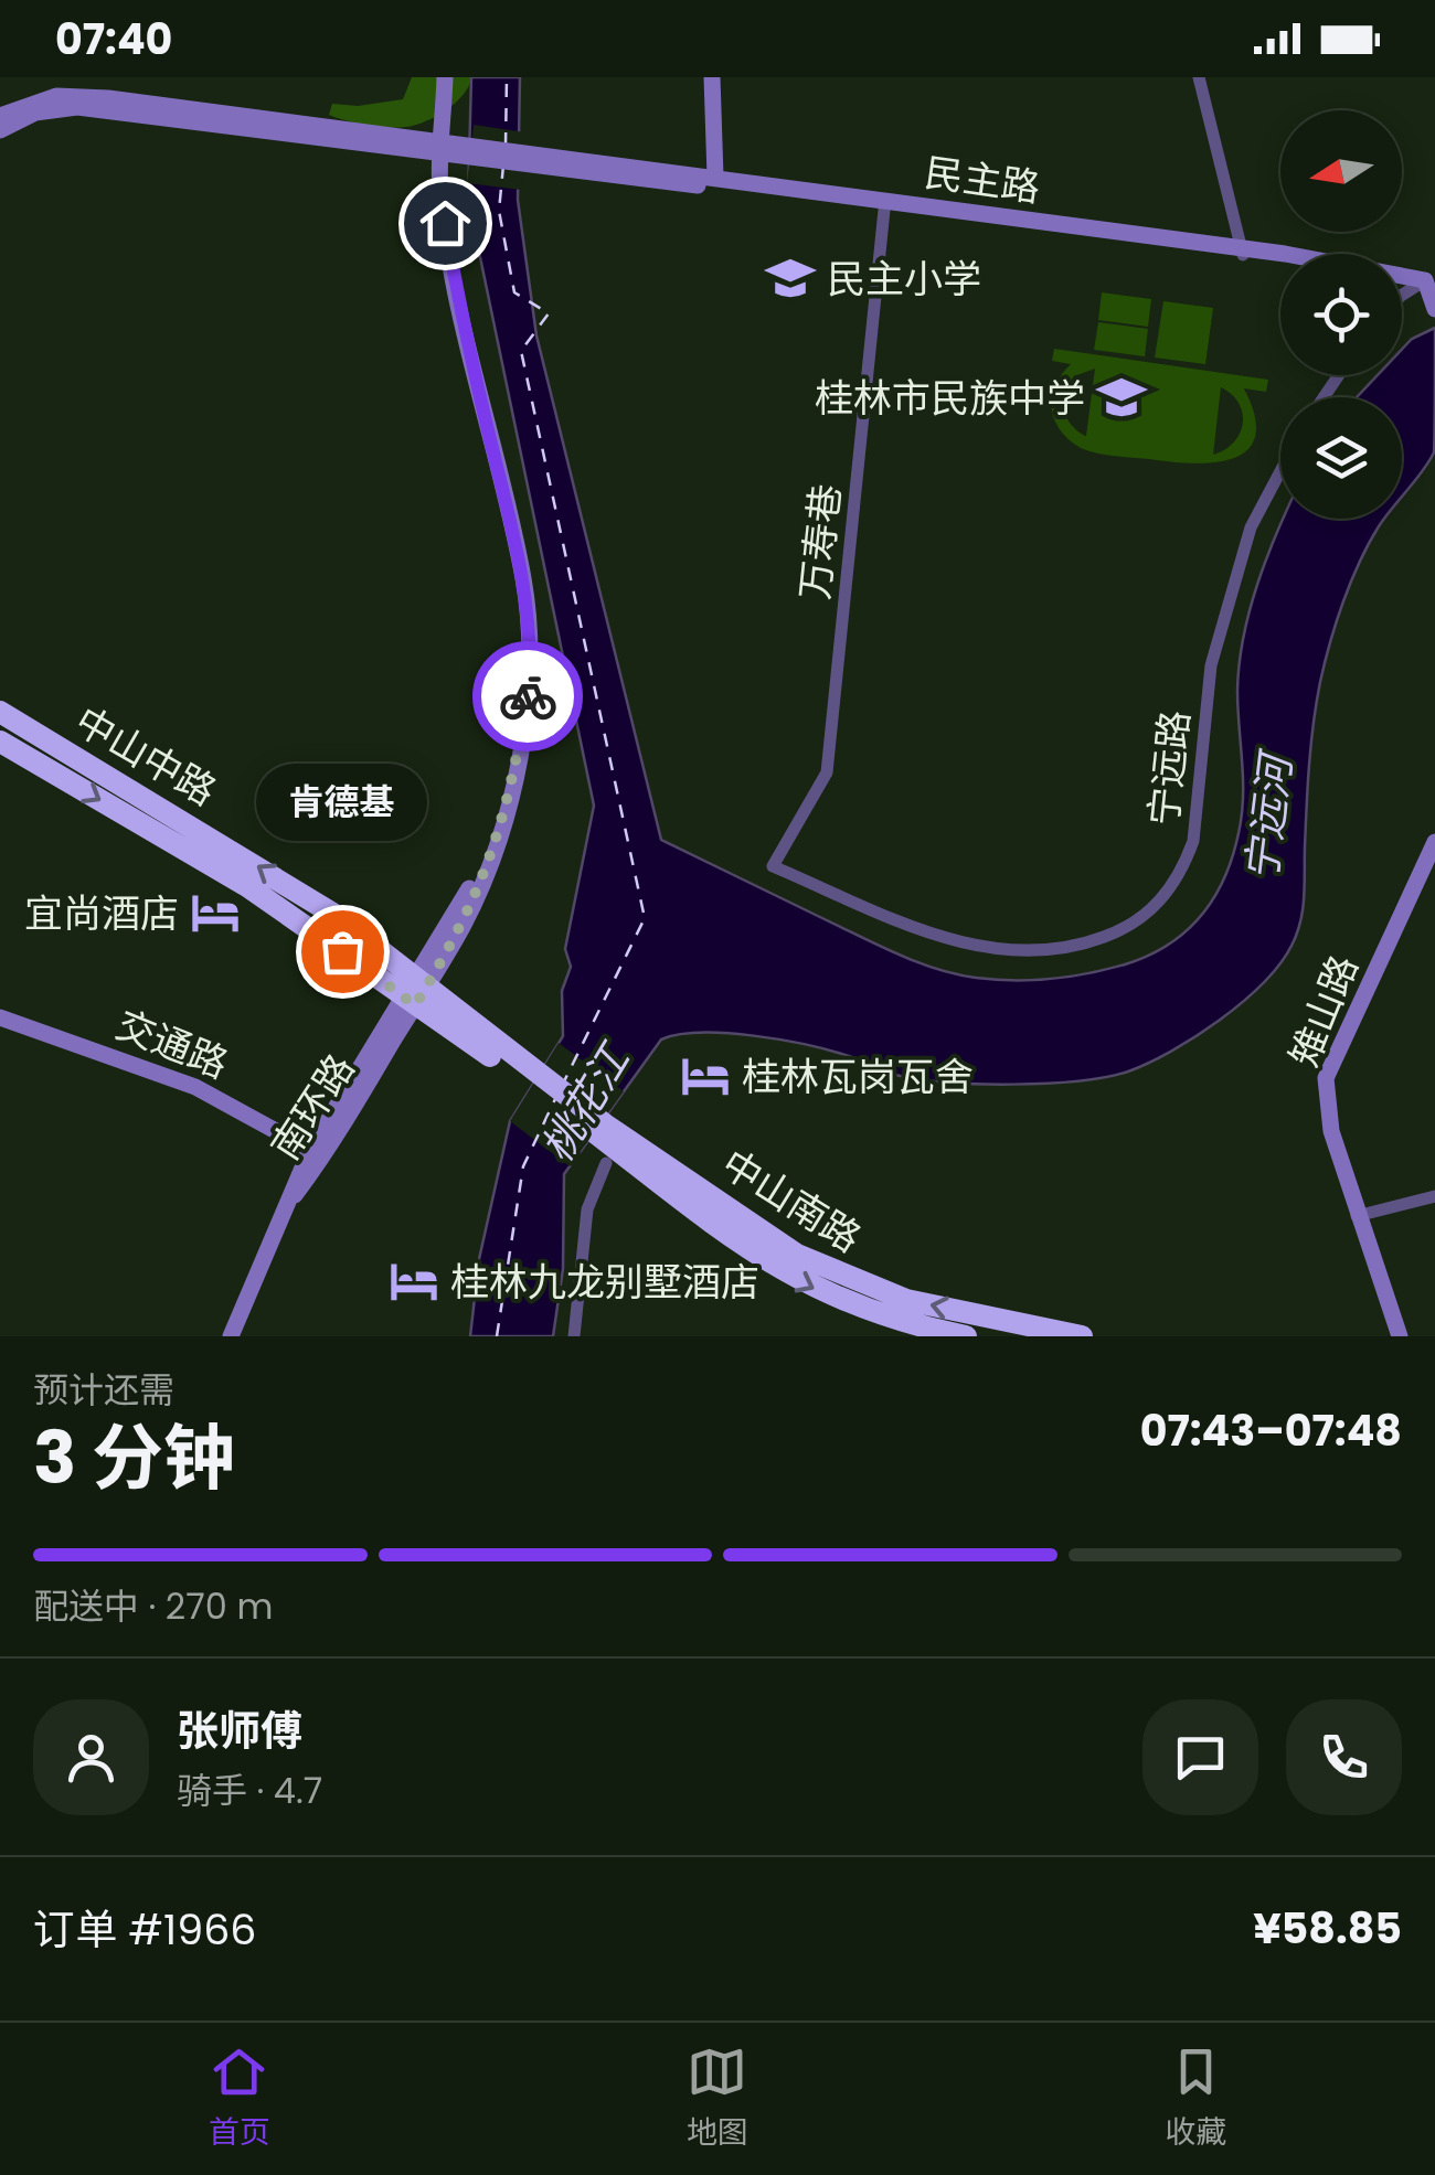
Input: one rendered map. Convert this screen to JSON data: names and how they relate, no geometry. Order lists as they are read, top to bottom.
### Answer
{
  "streets": {
    "highway": ["中山中路", "中山南路"],
    "street": [
      "民主路",
      "万寿巷",
      "宁远路",
      "雉山路",
      "交通路",
      "南环路"
    ]
  },
  "crossings": [
    ["民主路", "万寿巷"],
    ["万寿巷", "宁远路"],
    ["中山中路", "南环路"],
    ["交通路", "南环路"]
  ],
  "water": ["宁远河", "桃花江"],
  "places": {
    "school or university": ["民主小学", "桂林市民族中学"],
    "hotel": ["宜尚酒店", "桂林瓦岗瓦舍", "桂林九龙别墅酒店"],
    "other": ["肯德基"]
  },
  "north": "left",
  "page": {
    "status": "07:40",
    "bubble": "肯德基",
    "heading": ["3 分钟", "预计还需", "07:43–07:48"],
    "panel": [
      "张师傅",
      "骑手 · 4.7",
      "订单 #1966",
      "¥58.85"
    ],
    "bar": "配送中 · 270 m",
    "tabs": ["首页", "地图", "收藏"]
  }
}
